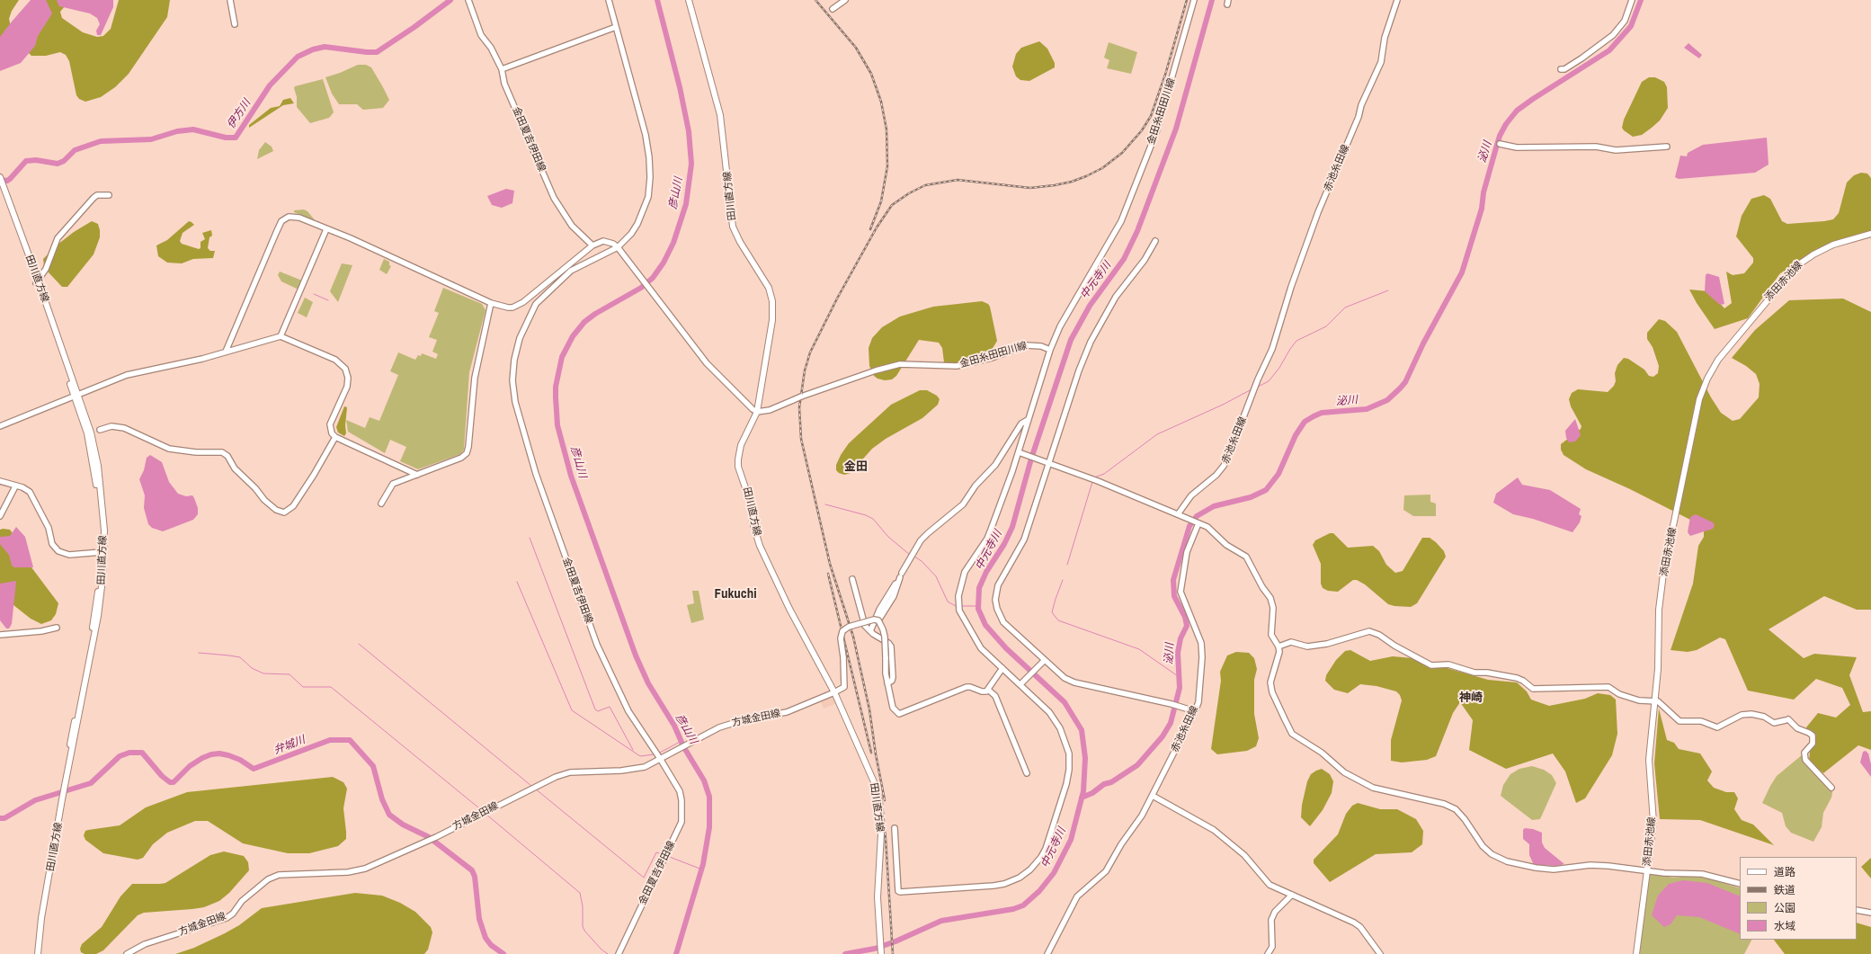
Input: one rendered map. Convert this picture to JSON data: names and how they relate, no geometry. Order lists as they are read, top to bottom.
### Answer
{
  "streets": {
    "main road": ["田川直方線", "添田赤池線"],
    "street": [
      "金田糸田田川線",
      "金田夏吉伊田線",
      "赤池糸田線",
      "方城金田線"
    ]
  },
  "crossings": [
    ["金田糸田田川線", "田川直方線"],
    ["金田夏吉伊田線", "方城金田線"],
    ["田川直方線", "方城金田線"]
  ],
  "districts": ["金田", "Fukuchi", "神崎"],
  "water": [
    "伊方川",
    "泌川",
    "彦山川",
    "中元寺川",
    "弁城川"
  ],
  "legend": [
    "道路",
    "鉄道",
    "公園",
    "水域"
  ]
}
